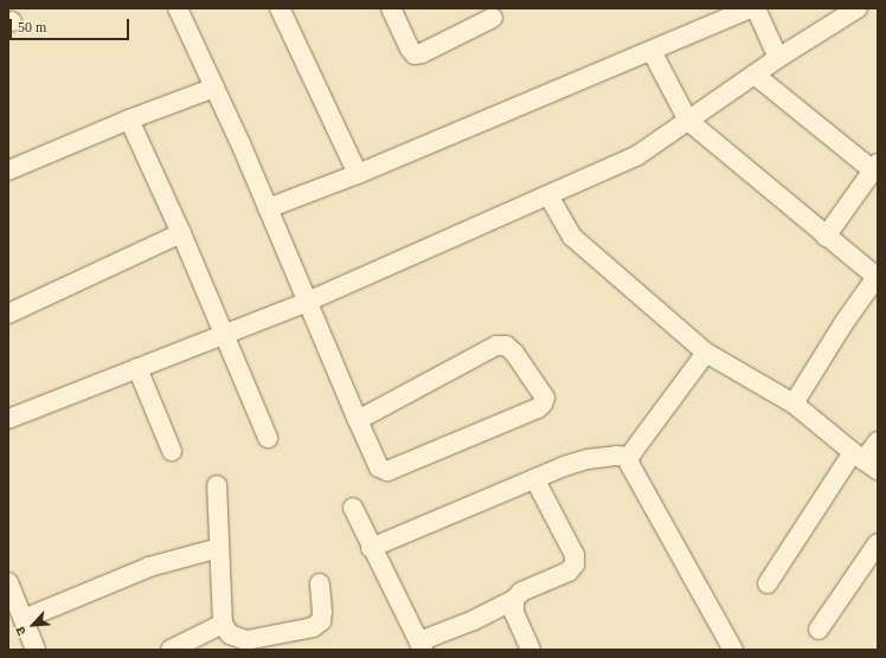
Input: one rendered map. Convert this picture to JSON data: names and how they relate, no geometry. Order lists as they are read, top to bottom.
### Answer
{
  "scale_bar": "50 m",
  "north": "bottom left"
}
